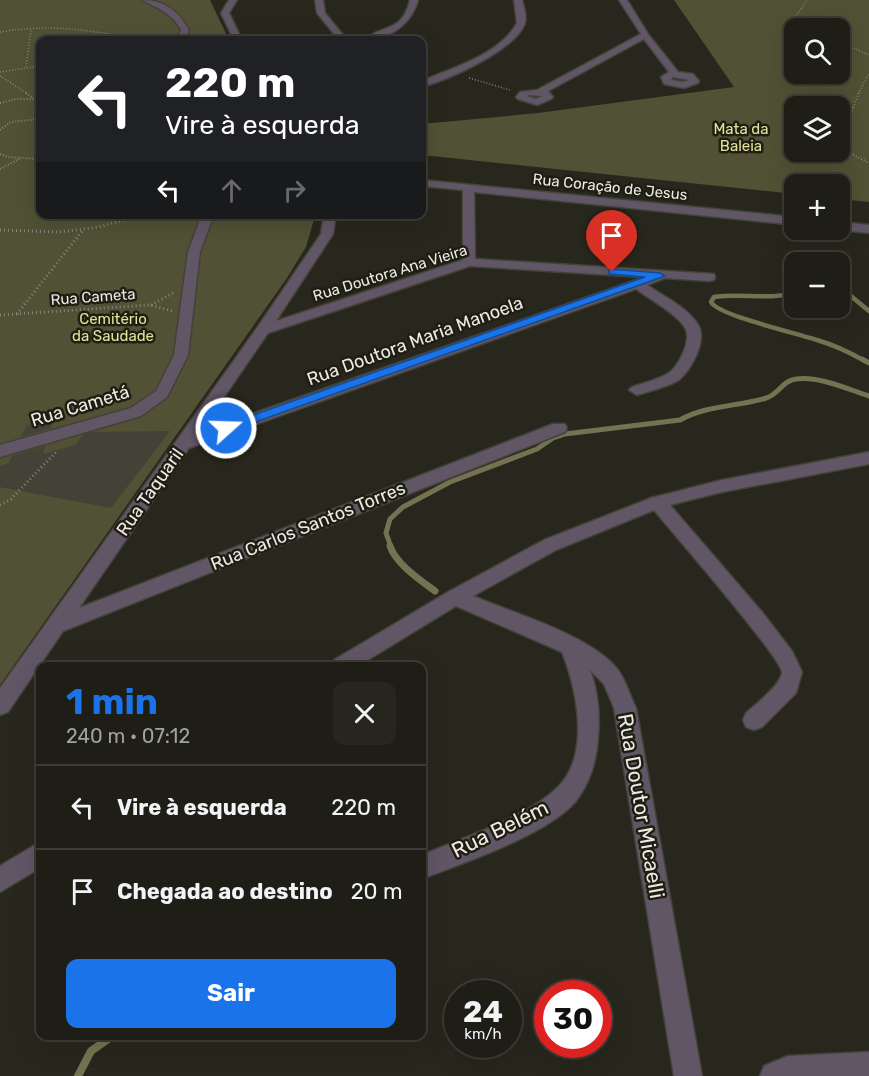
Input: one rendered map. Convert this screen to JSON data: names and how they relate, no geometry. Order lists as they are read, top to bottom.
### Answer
{
  "streets": {
    "street": [
      "Rua Coração de Jesus",
      "Rua Doutora Ana Vieira",
      "Rua Doutora Maria Manoela",
      "Rua Cametá",
      "Rua Taquaril",
      "Rua Carlos Santos Torres",
      "Rua Doutor Micaelli",
      "Rua Belém"
    ],
    "path": ["Rua Cameta"]
  },
  "crossings": [
    ["Rua Doutora Ana Vieira", "Rua Doutora Maria Manoela"],
    ["Rua Doutora Ana Vieira", "Rua Taquaril"],
    ["Rua Cameta", "Rua Cametá"],
    ["Rua Doutora Maria Manoela", "Rua Taquaril"],
    ["Rua Taquaril", "Rua Carlos Santos Torres"],
    ["Rua Doutor Micaelli", "Rua Belém"]
  ],
  "parks": ["Mata da Baleia", "Cemitério da Saudade"],
  "page": {
    "map_buttons": ["+", "−"],
    "turn": ["220 m", "Vire à esquerda"],
    "heading": ["1 min", "240 m · 07:12"],
    "list": [
      {
        "name": "Vire à esquerda",
        "value": "220 m"
      },
      {
        "name": "Chegada ao destino",
        "value": "20 m"
      }
    ],
    "buttons": "Sair",
    "speed": "24 km/h",
    "limit": "30"
  }
}
